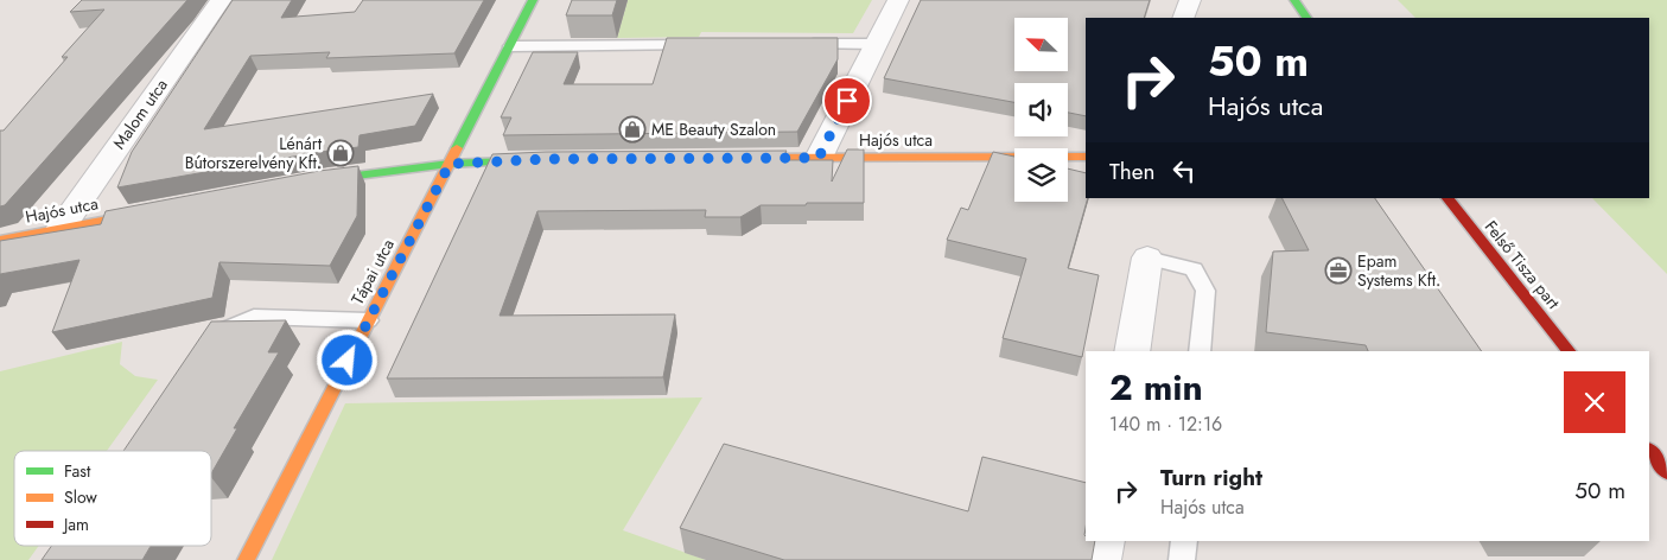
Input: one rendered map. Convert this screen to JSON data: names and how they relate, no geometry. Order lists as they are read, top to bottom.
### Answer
{
  "streets": {
    "street": [
      "Malom utca",
      "Hajós utca",
      "Felső Tisza part",
      "Tápai utca"
    ]
  },
  "crossings": [
    ["Malom utca", "Hajós utca"]
  ],
  "places": {
    "shop": ["ME Beauty Szalon", "Lénárt Bútorszerelvény Kft."],
    "office": ["Epam Systems Kft."]
  },
  "legend": ["Fast", "Slow", "Jam"],
  "north": "top left",
  "page": {
    "turn": ["50 m", "Hajós utca"],
    "then": "Then",
    "heading": ["2 min", "140 m · 12:16"],
    "list": [
      {
        "name": "Turn right",
        "note": "Hajós utca",
        "value": "50 m"
      }
    ]
  }
}
